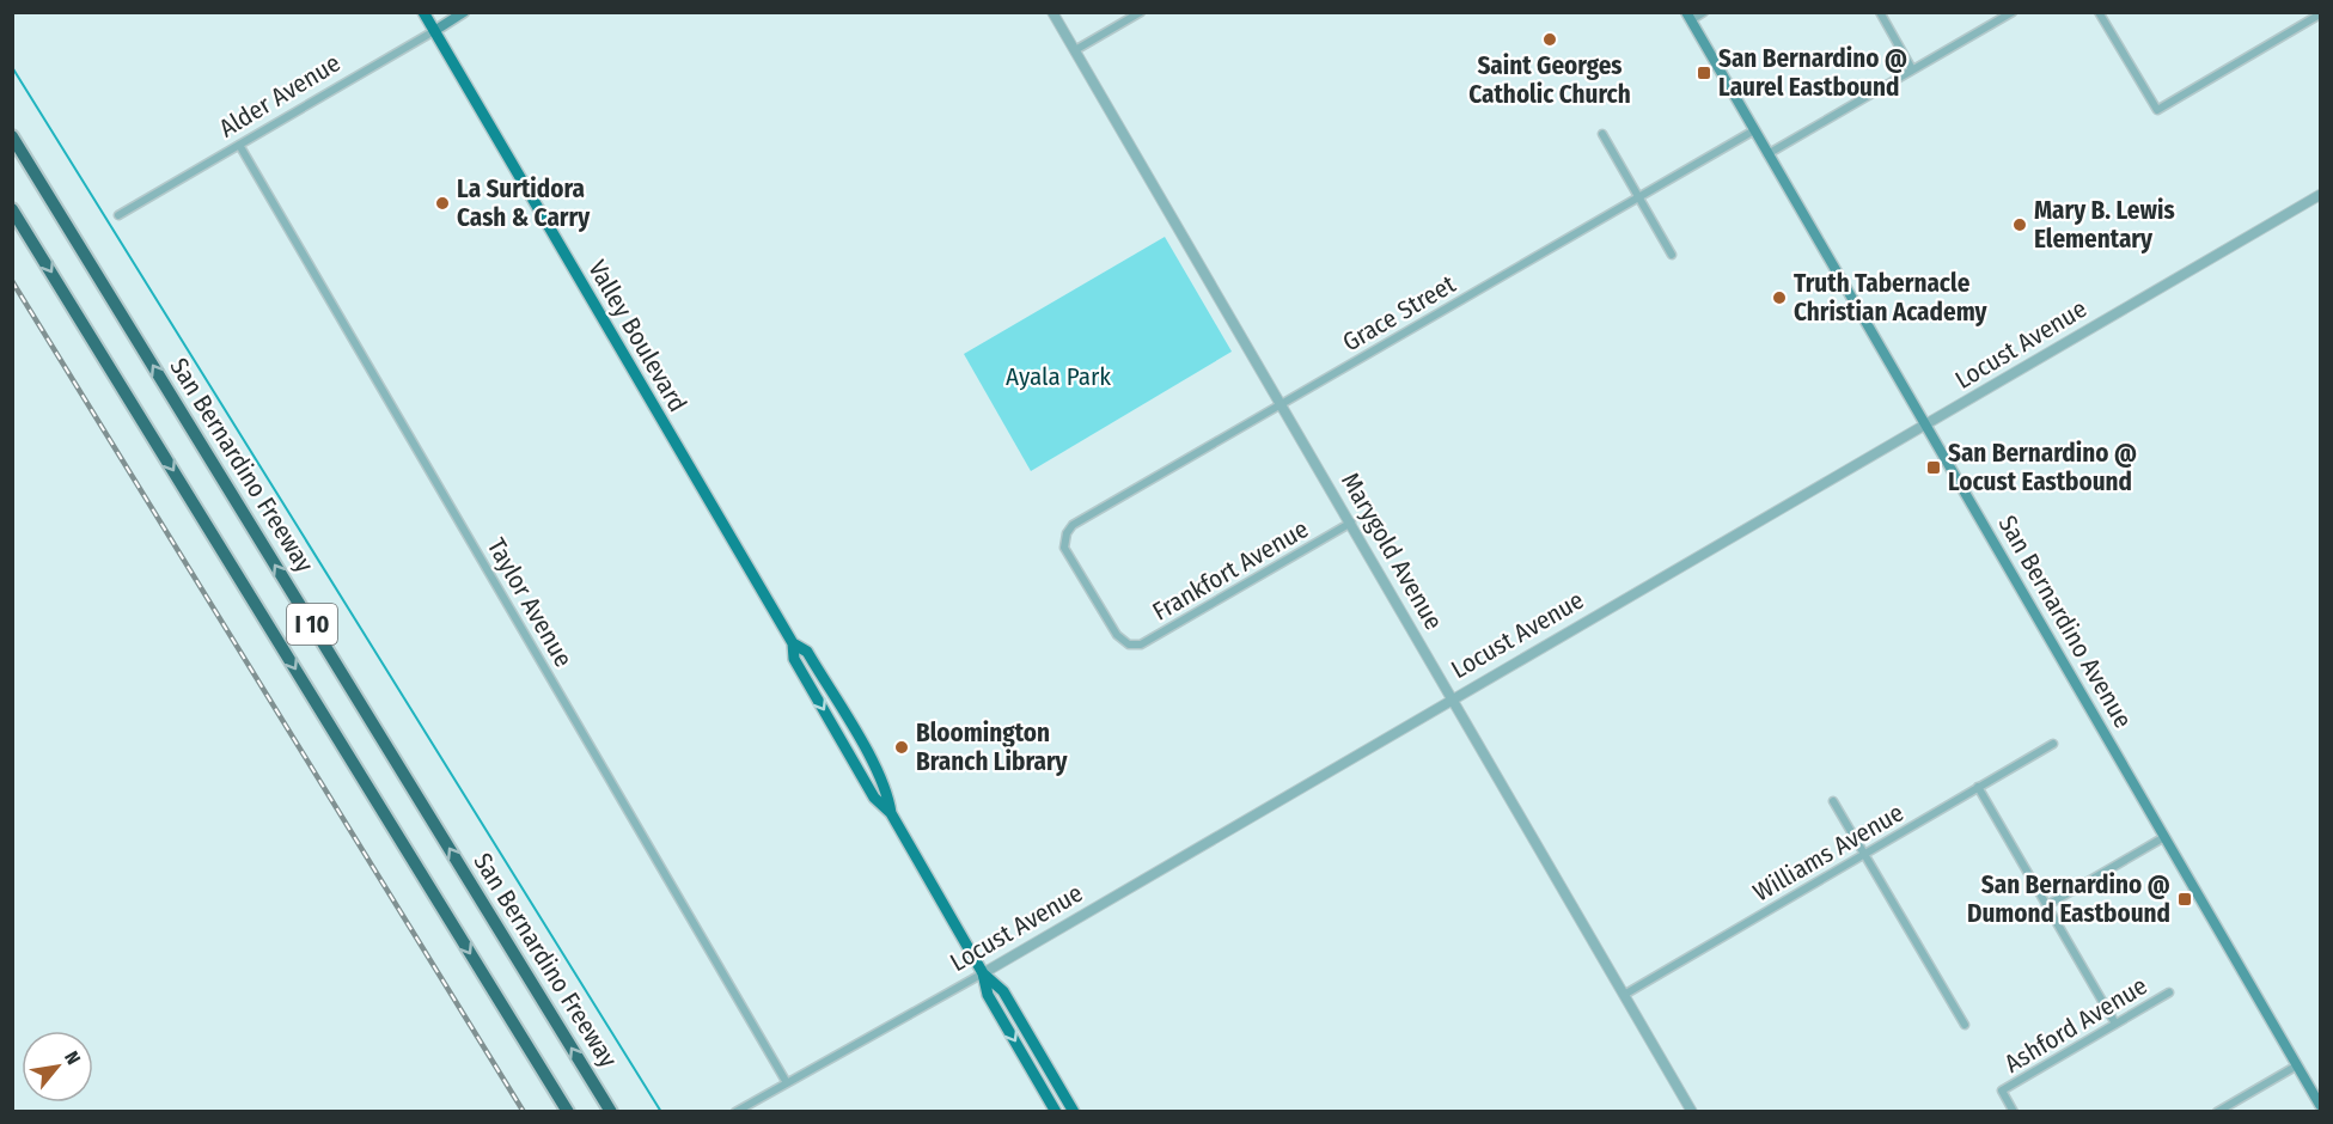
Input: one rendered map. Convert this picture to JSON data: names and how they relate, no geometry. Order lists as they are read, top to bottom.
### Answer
{
  "streets": {
    "highway": ["San Bernardino Freeway", "I 10"],
    "main road": ["Alder Avenue", "Valley Boulevard", "San Bernardino Avenue"],
    "street": [
      "Grace Street",
      "Locust Avenue",
      "Marygold Avenue",
      "Frankfort Avenue",
      "Taylor Avenue",
      "Williams Avenue",
      "Ashford Avenue"
    ]
  },
  "crossings": [
    ["Alder Avenue", "Valley Boulevard"],
    ["Alder Avenue", "Taylor Avenue"],
    ["Grace Street", "Marygold Avenue"],
    ["Grace Street", "Frankfort Avenue"],
    ["Grace Street", "San Bernardino Avenue"],
    ["Valley Boulevard", "Locust Avenue"],
    ["Locust Avenue", "Marygold Avenue"],
    ["Locust Avenue", "Taylor Avenue"],
    ["Locust Avenue", "San Bernardino Avenue"],
    ["Marygold Avenue", "Frankfort Avenue"],
    ["Marygold Avenue", "Williams Avenue"]
  ],
  "parks": ["Ayala Park"],
  "places": {
    "other": [
      "Saint Georges Catholic Church",
      "La Surtidora Cash & Carry",
      "Mary B. Lewis Elementary",
      "Truth Tabernacle Christian Academy",
      "Bloomington Branch Library"
    ],
    "transit": ["San Bernardino @ Laurel Eastbound", "San Bernardino @ Locust Eastbound", "San Bernardino @ Dumond Eastbound"]
  },
  "north": "top right"
}
